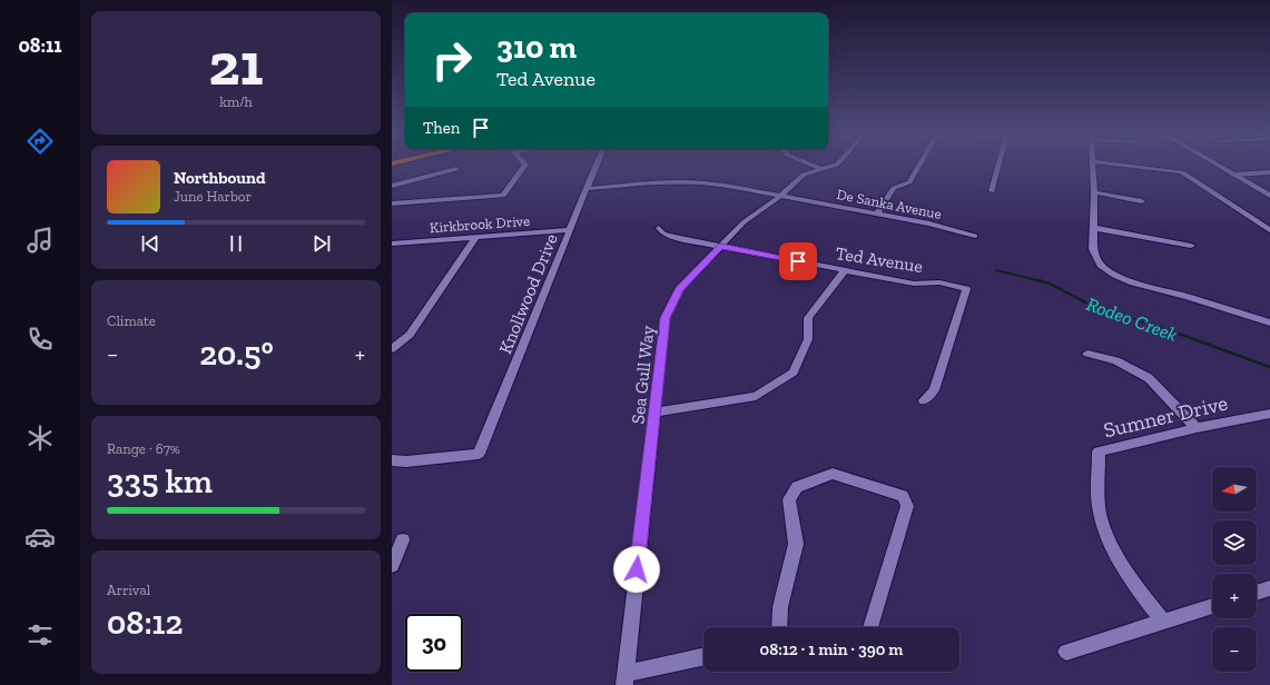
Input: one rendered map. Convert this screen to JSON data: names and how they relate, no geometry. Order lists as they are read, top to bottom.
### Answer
{
  "streets": {
    "street": [
      "De Sanka Avenue",
      "Kirkbrook Drive",
      "Ted Avenue",
      "Knollwood Drive",
      "Sea Gull Way",
      "Sumner Drive"
    ]
  },
  "crossings": [
    ["De Sanka Avenue", "Knollwood Drive"],
    ["De Sanka Avenue", "Sea Gull Way"],
    ["Kirkbrook Drive", "Knollwood Drive"],
    ["Ted Avenue", "Sea Gull Way"]
  ],
  "water": ["Rodeo Creek"],
  "north": "left",
  "page": {
    "tabs": "08:11",
    "tile": [
      ["21", "km/h"],
      "Climate",
      ["Range · 67%", "335 km"],
      ["Arrival", "08:12"]
    ],
    "turn": ["310 m", "Ted Avenue"],
    "then": "Then",
    "song": ["Northbound", "June Harbor"],
    "heat": ["−", "20.5°", "+"],
    "map_buttons": ["+", "−"],
    "limit": "30",
    "trip": "08:12 · 1 min · 390 m"
  }
}
